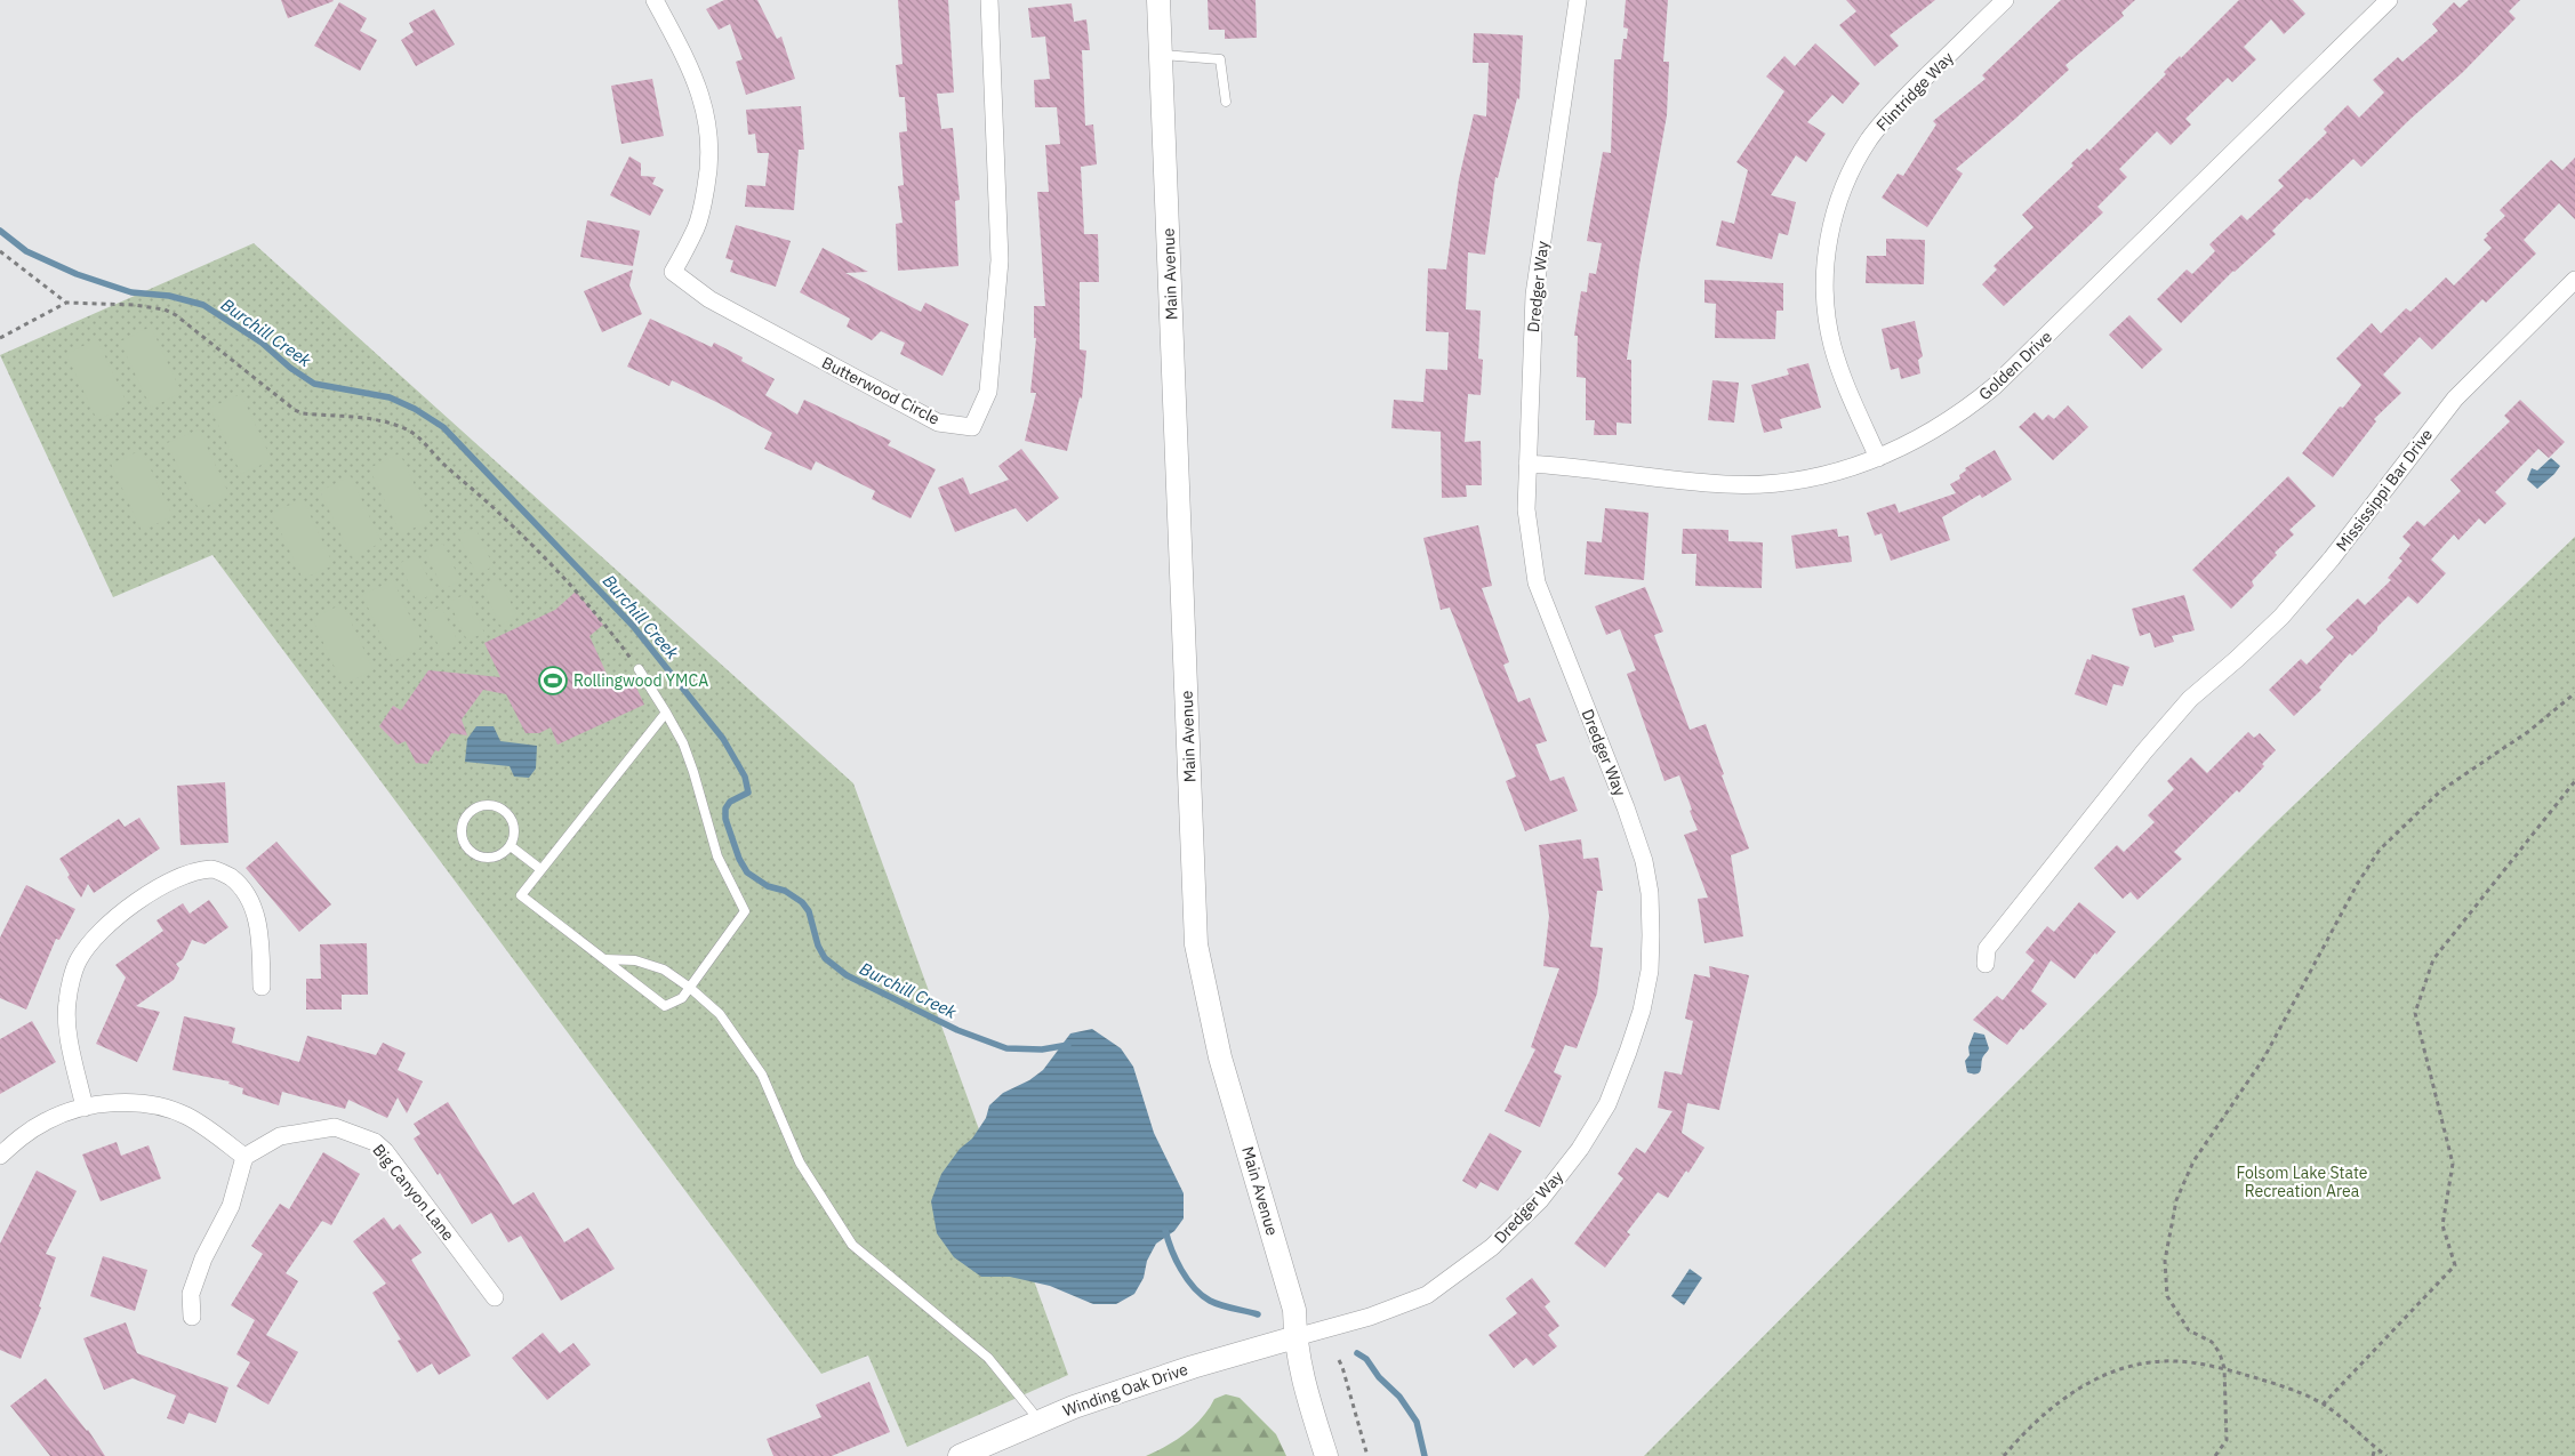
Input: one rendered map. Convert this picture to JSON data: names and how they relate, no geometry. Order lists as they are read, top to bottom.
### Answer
{
  "streets": {
    "street": [
      "Flintridge Way",
      "Main Avenue",
      "Dredger Way",
      "Golden Drive",
      "Butterwood Circle",
      "Mississippi Bar Drive",
      "Big Canyon Lane",
      "Winding Oak Drive"
    ]
  },
  "crossings": [
    ["Flintridge Way", "Golden Drive"],
    ["Main Avenue", "Dredger Way"],
    ["Main Avenue", "Winding Oak Drive"],
    ["Dredger Way", "Golden Drive"],
    ["Dredger Way", "Winding Oak Drive"]
  ],
  "water": ["Burchill Creek"],
  "parks": ["Folsom Lake State Recreation Area"],
  "places": {
    "sports": ["Rollingwood YMCA"]
  }
}
